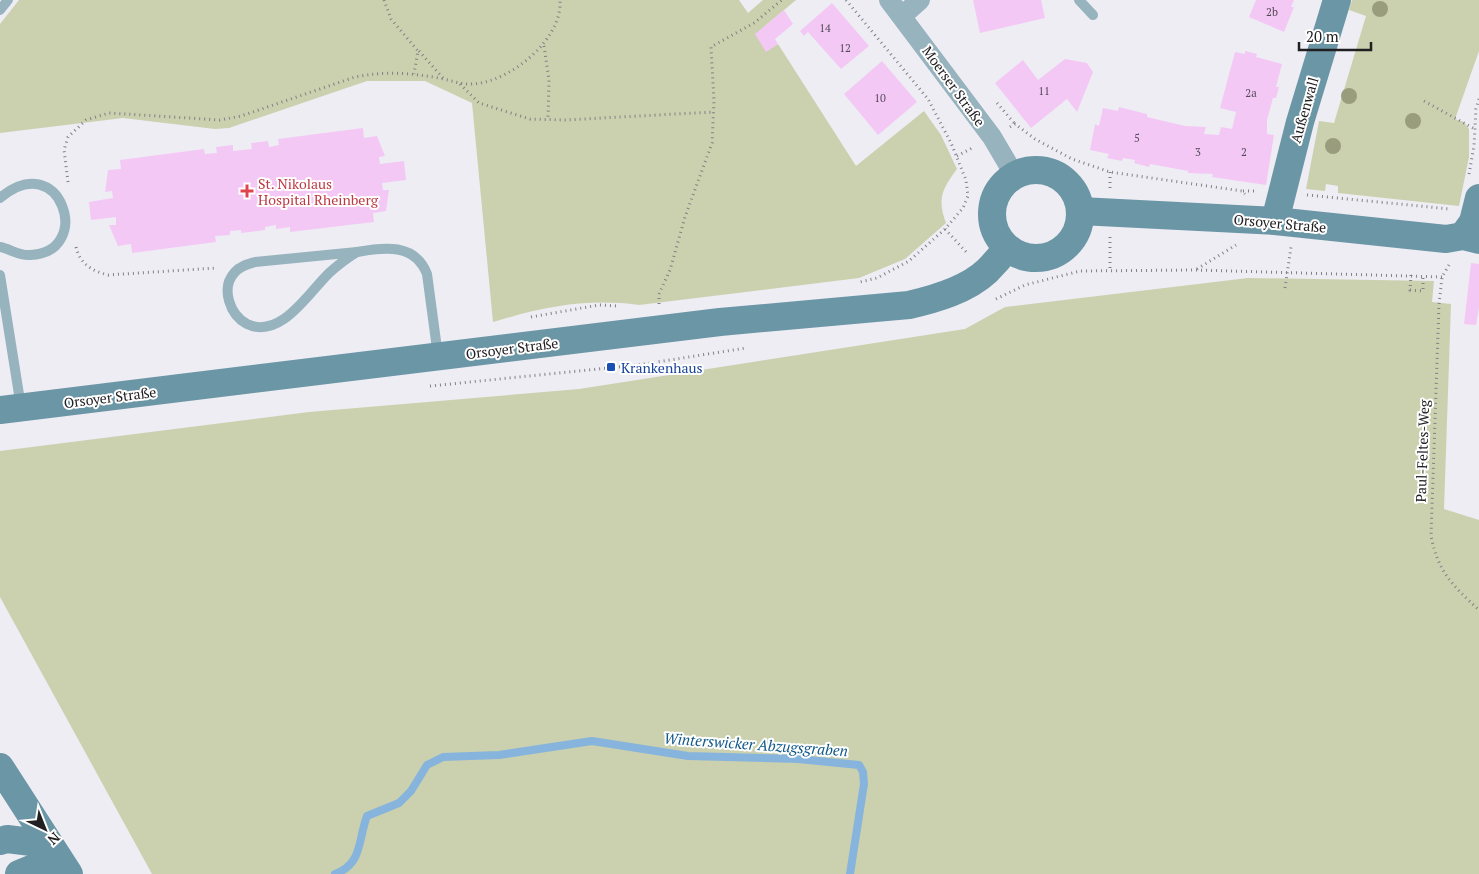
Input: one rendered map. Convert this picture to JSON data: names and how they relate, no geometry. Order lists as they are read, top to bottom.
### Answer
{
  "streets": {
    "street": ["Moerser Straße", "Außenwall", "Orsoyer Straße"],
    "path": ["Paul-Feltes-Weg"]
  },
  "crossings": [
    ["Moerser Straße", "Orsoyer Straße"],
    ["Außenwall", "Orsoyer Straße"]
  ],
  "water": ["Winterswicker Abzugsgraben"],
  "places": {
    "health": ["St. Nikolaus Hospital Rheinberg"],
    "transit": ["Krankenhaus"]
  },
  "house_numbers": [
    "2b",
    "14",
    "12",
    "11",
    "2a",
    "10",
    "5",
    "3",
    "2"
  ],
  "scale_bar": "20 m",
  "north": "bottom right"
}
